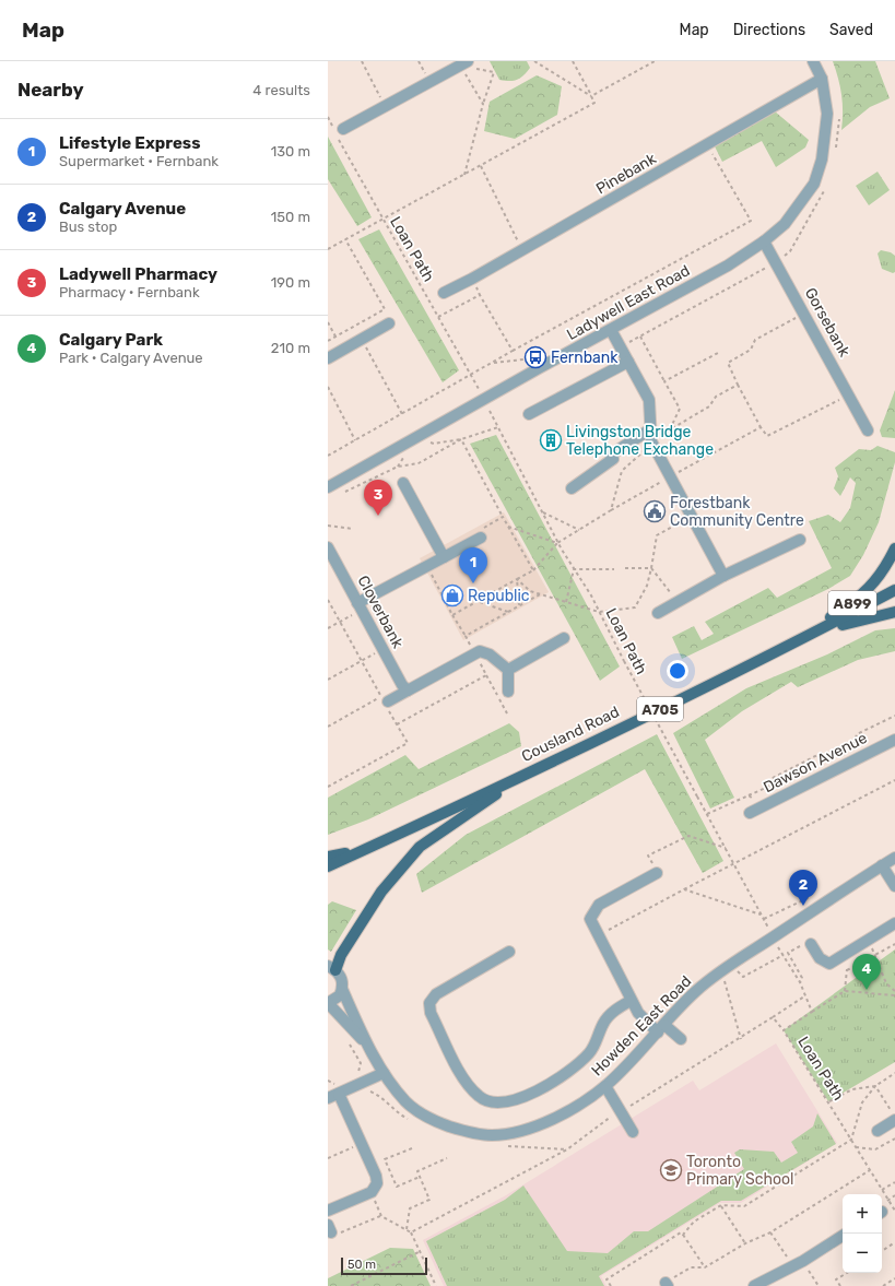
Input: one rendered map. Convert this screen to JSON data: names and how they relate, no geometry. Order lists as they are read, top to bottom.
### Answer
{
  "streets": {
    "main road": ["A899", "A705", "Cousland Road"],
    "street": [
      "Pinebank",
      "Ladywell East Road",
      "Gorsebank",
      "Cloverbank",
      "Dawson Avenue",
      "Howden East Road"
    ],
    "path": ["Loan Path"]
  },
  "crossings": [
    ["Pinebank", "Ladywell East Road"],
    ["Ladywell East Road", "Gorsebank"],
    ["A899", "Cousland Road"]
  ],
  "places": {
    "bus stop": ["Fernbank"],
    "building": ["Livingston Bridge Telephone Exchange"],
    "public building": ["Forestbank Community Centre"],
    "shop": ["Republic"],
    "school or university": ["Toronto Primary School"]
  },
  "scale_bar": "50 m",
  "page": {
    "header": "Map",
    "nav": ["Map", "Directions", "Saved"],
    "heading": ["Nearby", "4 results"],
    "list": [
      {
        "mark": "1",
        "name": "Lifestyle Express",
        "note": "Supermarket · Fernbank",
        "value": "130 m"
      },
      {
        "mark": "2",
        "name": "Calgary Avenue",
        "note": "Bus stop",
        "value": "150 m"
      },
      {
        "mark": "3",
        "name": "Ladywell Pharmacy",
        "note": "Pharmacy · Fernbank",
        "value": "190 m"
      },
      {
        "mark": "4",
        "name": "Calgary Park",
        "note": "Park · Calgary Avenue",
        "value": "210 m"
      }
    ],
    "pins": [
      "3",
      "1",
      "2",
      "4"
    ],
    "map_buttons": ["+", "−"],
    "scale": "50 m"
  }
}
